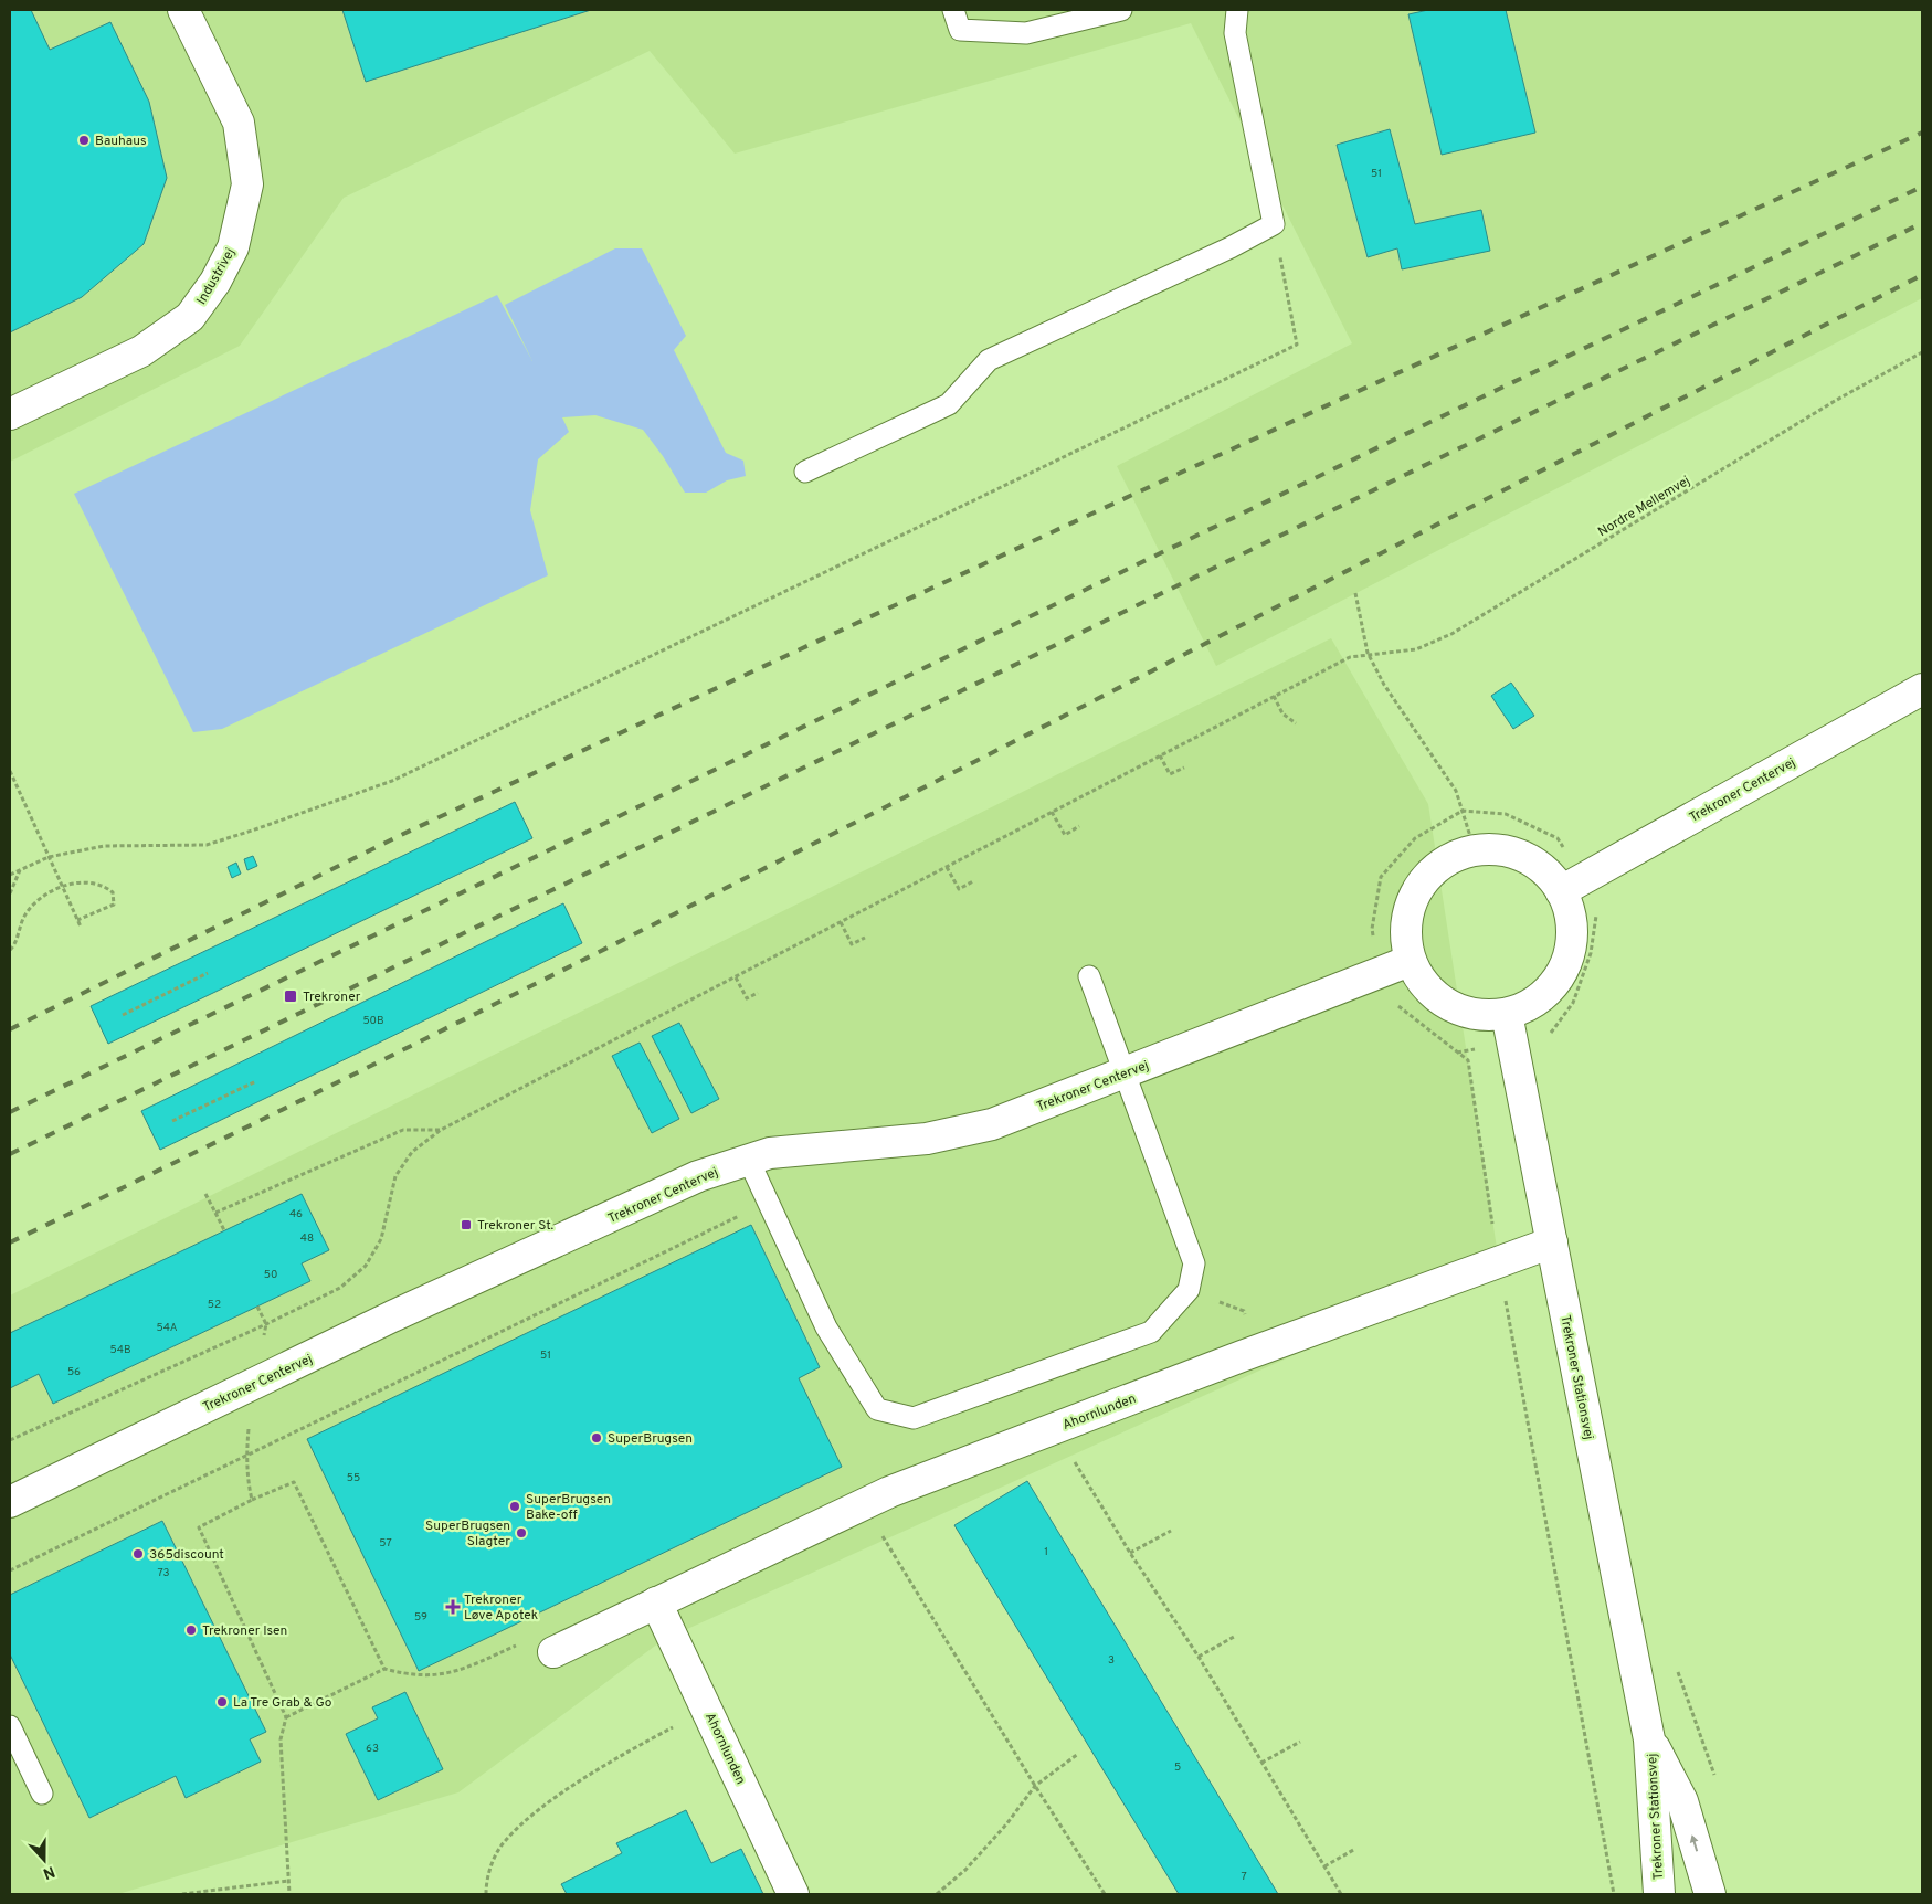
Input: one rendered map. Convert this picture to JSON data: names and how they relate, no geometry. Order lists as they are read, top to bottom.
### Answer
{
  "streets": {
    "street": [
      "Industrivej",
      "Trekroner Centervej",
      "Trekroner Stationsvej",
      "Ahornlunden"
    ],
    "path": ["Nordre Mellemvej"]
  },
  "crossings": [
    ["Trekroner Centervej", "Trekroner Stationsvej"],
    ["Trekroner Stationsvej", "Ahornlunden"]
  ],
  "places": {
    "other": [
      "Bauhaus",
      "SuperBrugsen",
      "SuperBrugsen Bake-off",
      "SuperBrugsen Slagter",
      "365discount",
      "Trekroner Isen",
      "La Tre Grab & Go"
    ],
    "transit": ["Trekroner", "Trekroner St."],
    "health": ["Trekroner Løve Apotek"]
  },
  "house_numbers": [
    "51",
    "50B",
    "46",
    "48",
    "50",
    "52",
    "54A",
    "54B",
    "51",
    "56",
    "55",
    "57",
    "1",
    "73",
    "59",
    "3",
    "63",
    "5",
    "7"
  ],
  "north": "bottom"
}
